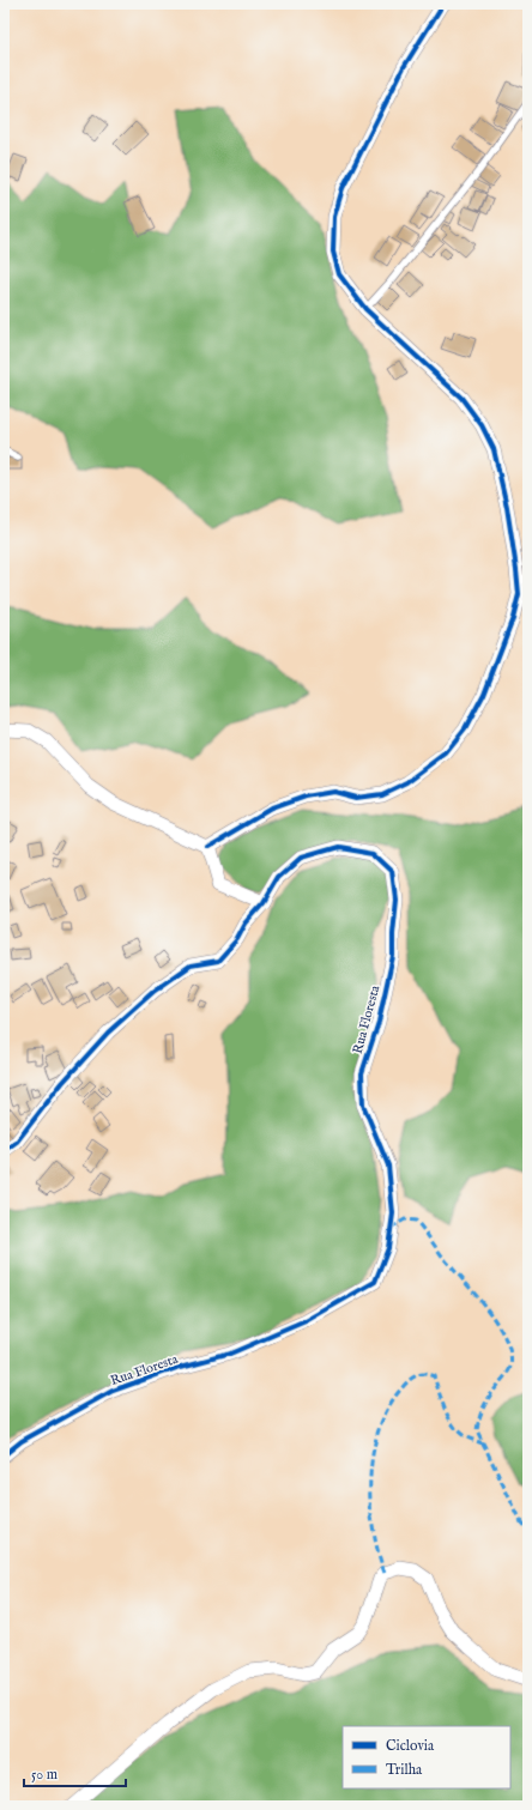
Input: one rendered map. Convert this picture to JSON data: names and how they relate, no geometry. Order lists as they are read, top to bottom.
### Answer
{
  "streets": {
    "street": ["Rua Floresta"]
  },
  "legend": ["Ciclovia", "Trilha"],
  "scale_bar": "50 m"
}
